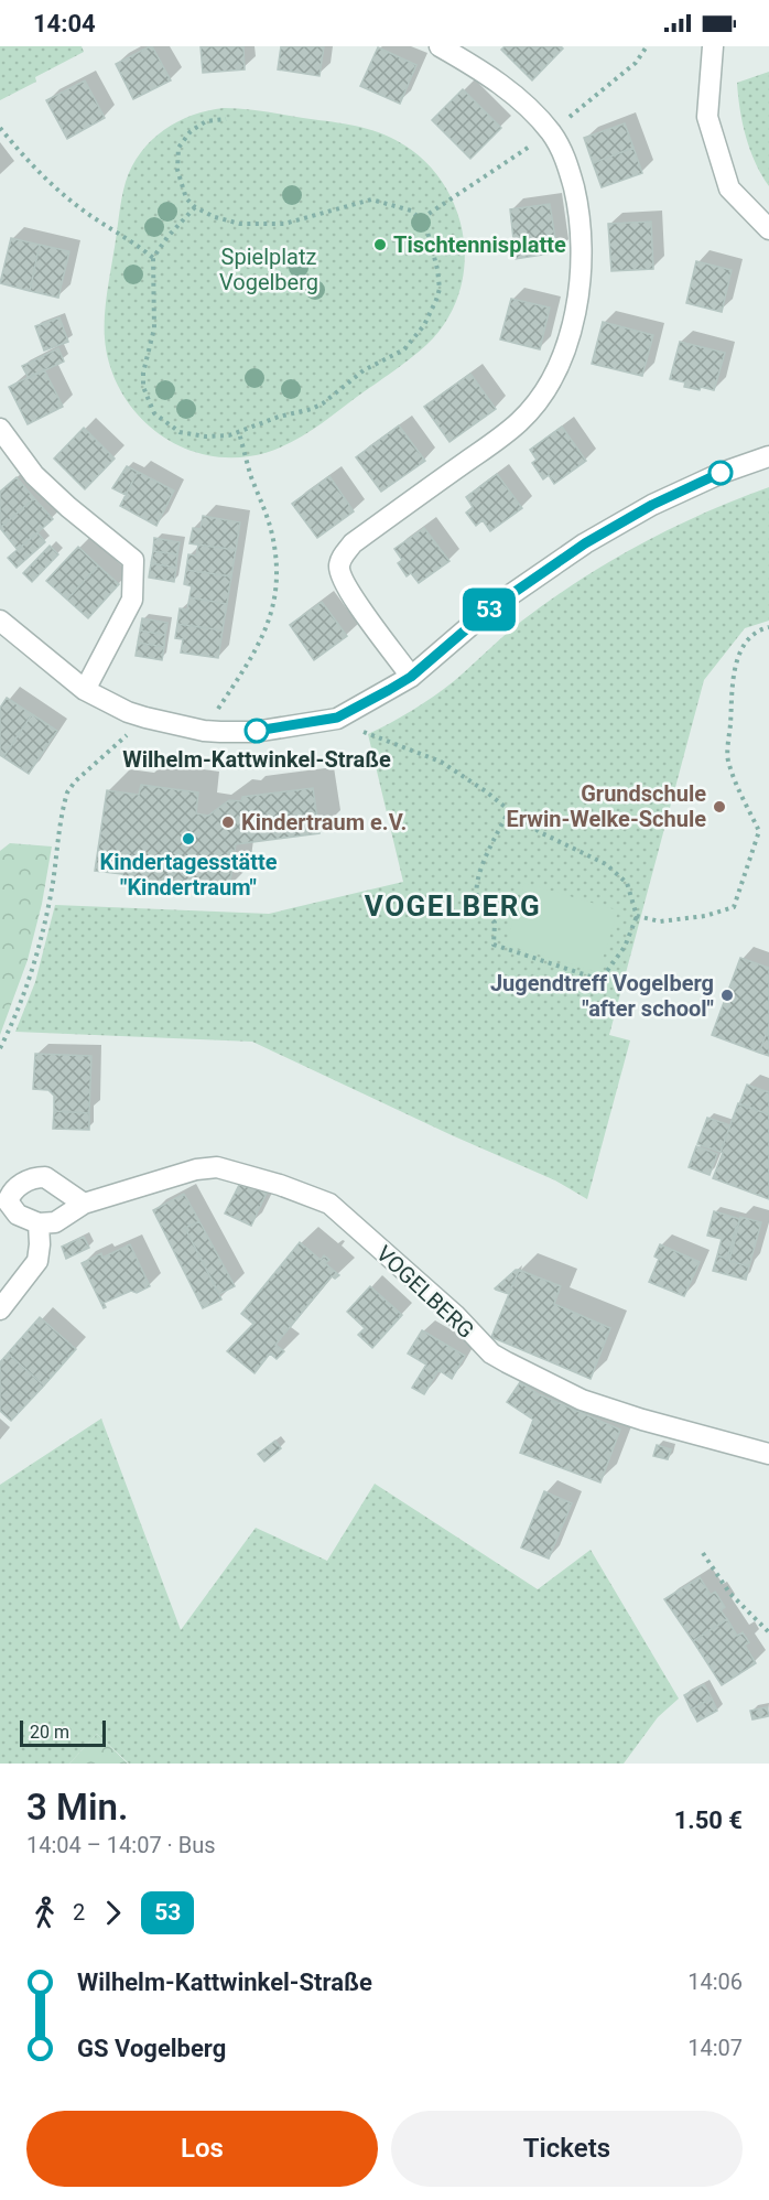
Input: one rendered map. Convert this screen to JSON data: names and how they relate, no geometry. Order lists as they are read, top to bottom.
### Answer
{
  "streets": {
    "street": ["VOGELBERG"]
  },
  "districts": ["VOGELBERG"],
  "parks": ["Spielplatz Vogelberg"],
  "places": [
    "Tischtennisplatte",
    "Wilhelm-Kattwinkel-Straße",
    "Grundschule Erwin-Welke-Schule",
    "Kindertraum e.V.",
    "Kindertagesstätte \"Kindertraum\"",
    "Jugendtreff Vogelberg \"after school\""
  ],
  "lines": ["bus line 53"],
  "scale_bar": "20 m",
  "page": {
    "status": "14:04",
    "on_map": "53",
    "scale": "20 m",
    "heading": ["3 Min.", "14:04 – 14:07 · Bus", "1.50 €"],
    "legs": ["2", "53"],
    "list": [
      {
        "name": "Wilhelm-Kattwinkel-Straße",
        "value": "14:06"
      },
      {
        "name": "GS Vogelberg",
        "value": "14:07"
      }
    ],
    "buttons": ["Los", "Tickets"]
  }
}
